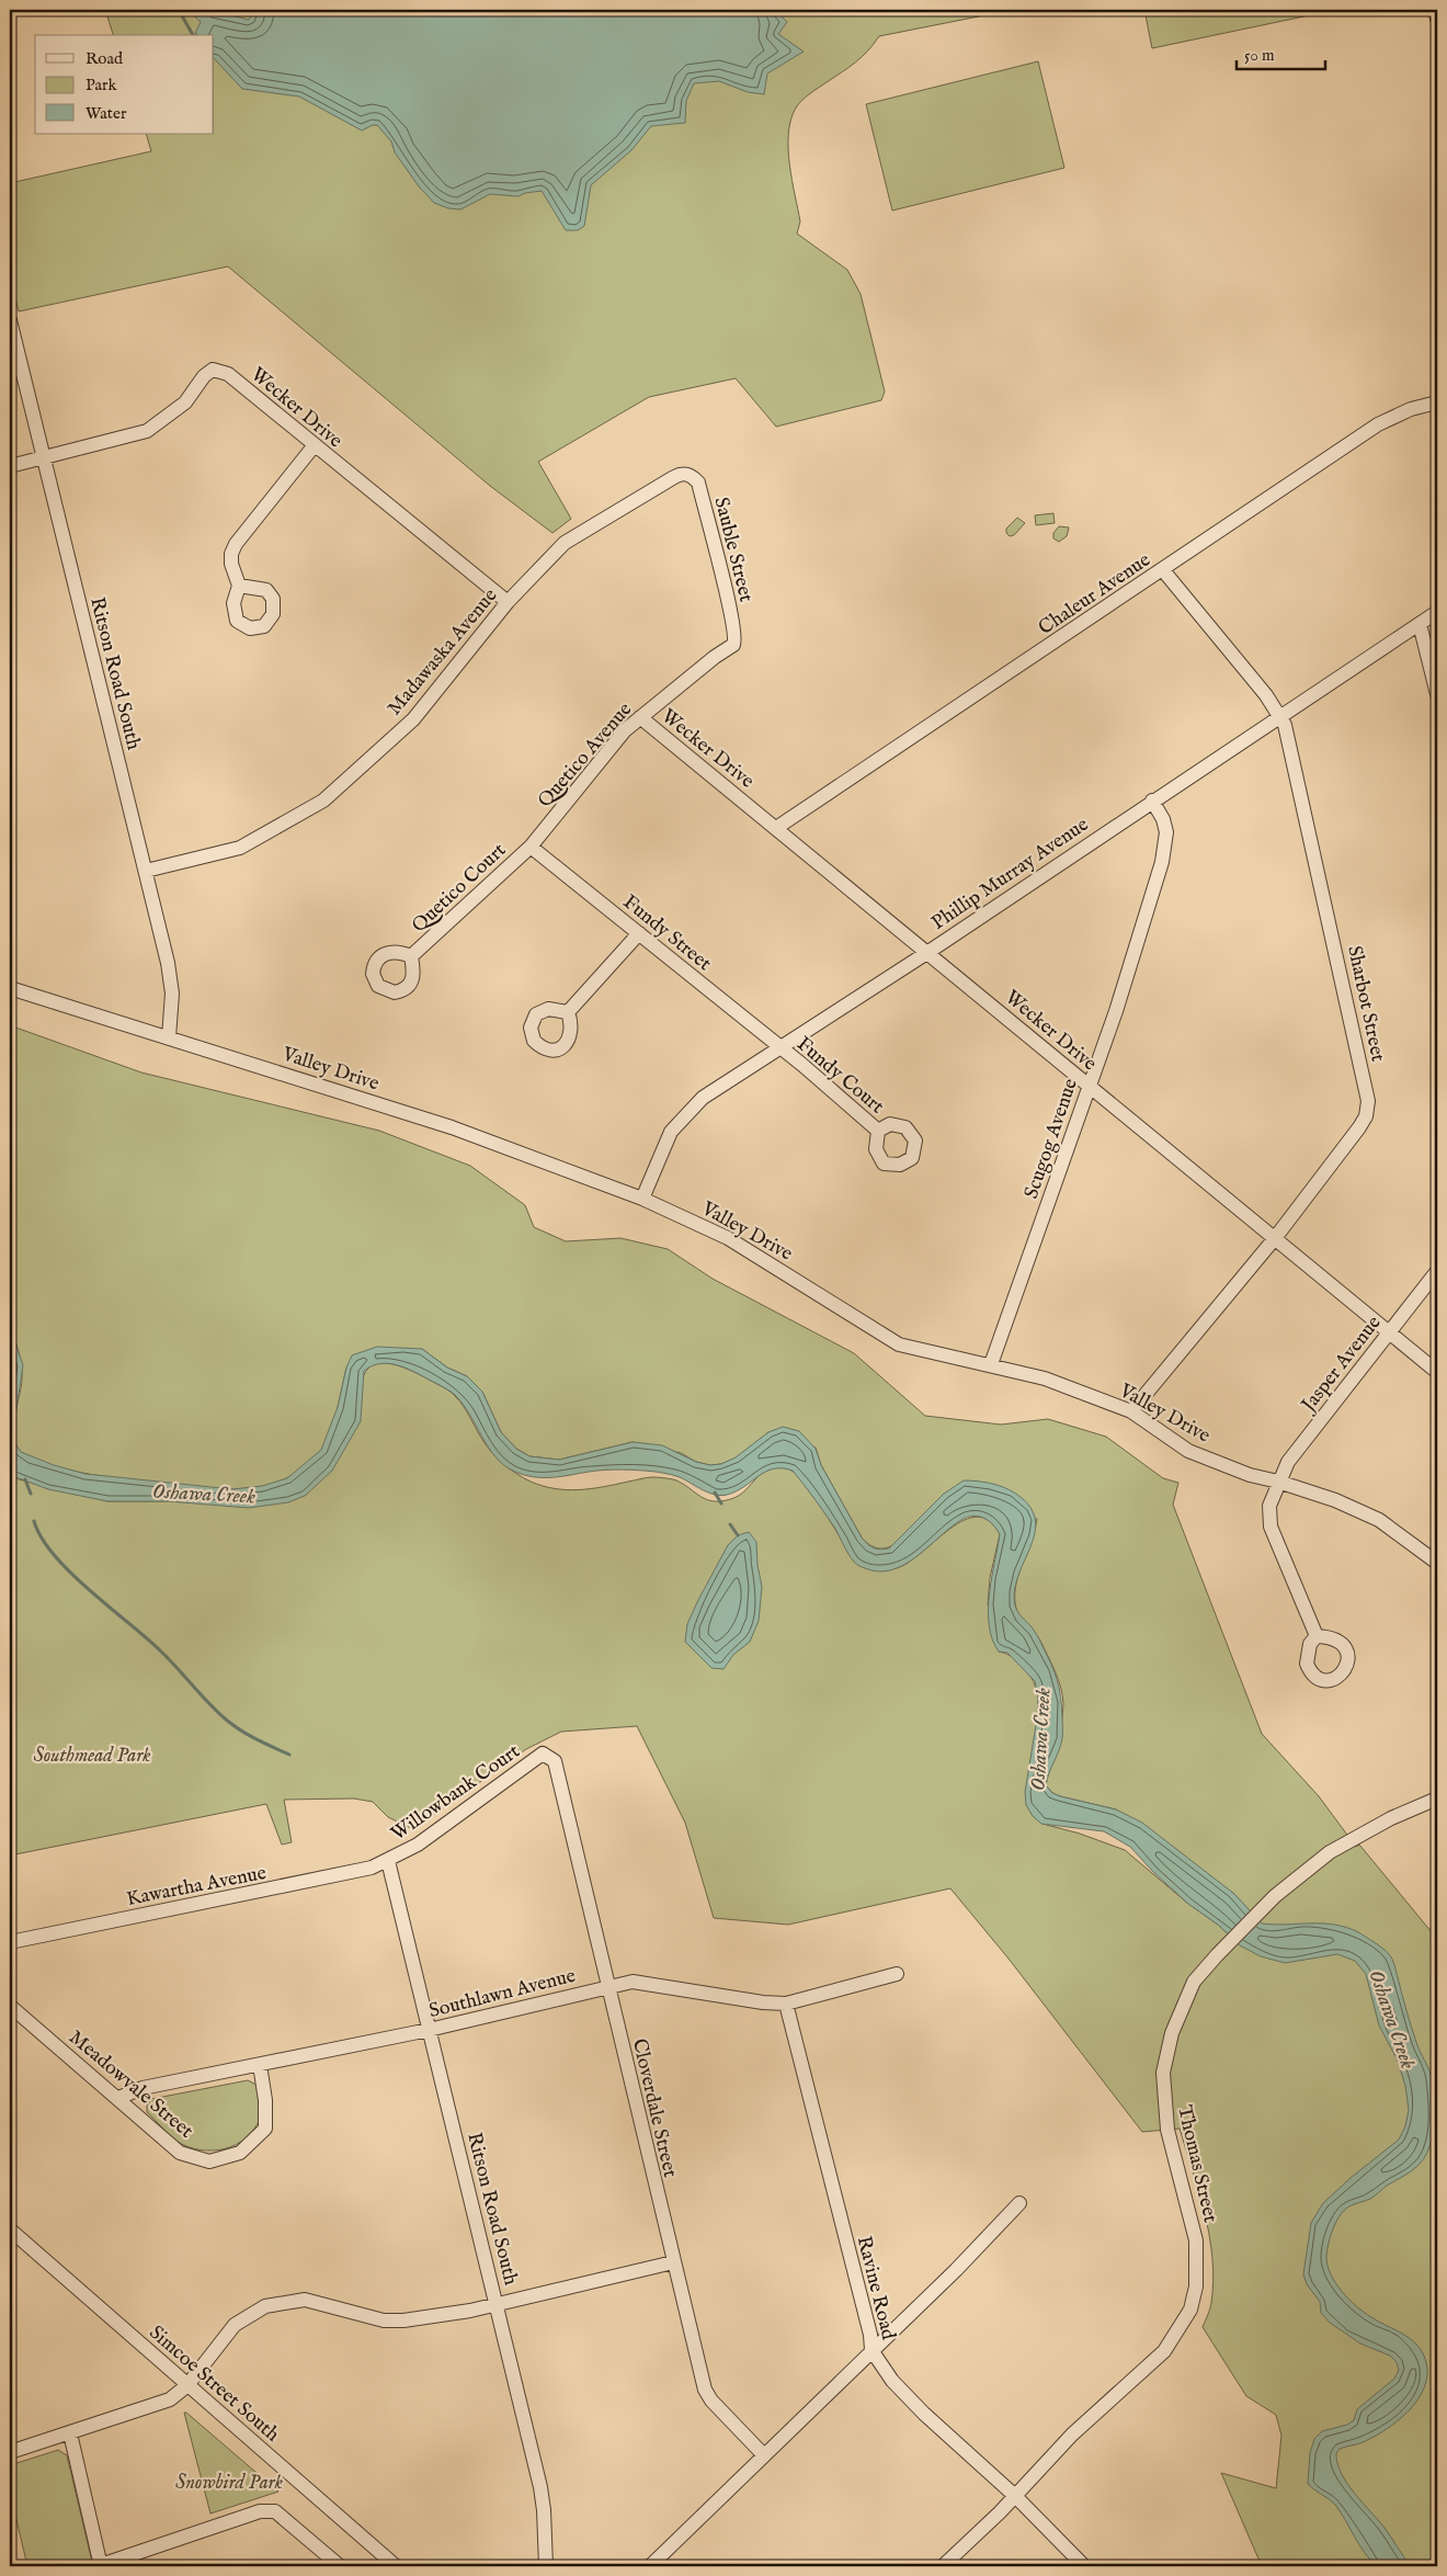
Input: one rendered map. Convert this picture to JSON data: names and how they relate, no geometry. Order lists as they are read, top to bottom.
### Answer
{
  "streets": {
    "street": [
      "Wecker Drive",
      "Sauble Street",
      "Chaleur Avenue",
      "Madawaska Avenue",
      "Ritson Road South",
      "Quetico Avenue",
      "Phillip Murray Avenue",
      "Quetico Court",
      "Fundy Street",
      "Sharbot Street",
      "Valley Drive",
      "Fundy Court",
      "Scugog Avenue",
      "Jasper Avenue",
      "Willowbank Court",
      "Kawartha Avenue",
      "Southlawn Avenue",
      "Meadowvale Street",
      "Cloverdale Street",
      "Thomas Street",
      "Ravine Road",
      "Simcoe Street South"
    ]
  },
  "crossings": [
    ["Wecker Drive", "Chaleur Avenue"],
    ["Wecker Drive", "Madawaska Avenue"],
    ["Wecker Drive", "Ritson Road South"],
    ["Wecker Drive", "Quetico Avenue"],
    ["Wecker Drive", "Phillip Murray Avenue"],
    ["Wecker Drive", "Sharbot Street"],
    ["Wecker Drive", "Scugog Avenue"],
    ["Wecker Drive", "Jasper Avenue"],
    ["Sauble Street", "Madawaska Avenue"],
    ["Sauble Street", "Quetico Avenue"],
    ["Chaleur Avenue", "Sharbot Street"],
    ["Madawaska Avenue", "Ritson Road South"],
    ["Ritson Road South", "Valley Drive"],
    ["Ritson Road South", "Willowbank Court"],
    ["Ritson Road South", "Kawartha Avenue"],
    ["Ritson Road South", "Southlawn Avenue"],
    ["Quetico Avenue", "Quetico Court"],
    ["Quetico Avenue", "Fundy Street"],
    ["Phillip Murray Avenue", "Fundy Street"],
    ["Phillip Murray Avenue", "Sharbot Street"],
    ["Phillip Murray Avenue", "Valley Drive"],
    ["Phillip Murray Avenue", "Fundy Court"],
    ["Phillip Murray Avenue", "Scugog Avenue"],
    ["Quetico Court", "Fundy Street"],
    ["Fundy Street", "Fundy Court"],
    ["Sharbot Street", "Valley Drive"],
    ["Valley Drive", "Scugog Avenue"],
    ["Valley Drive", "Jasper Avenue"],
    ["Willowbank Court", "Kawartha Avenue"],
    ["Willowbank Court", "Cloverdale Street"],
    ["Southlawn Avenue", "Meadowvale Street"],
    ["Southlawn Avenue", "Cloverdale Street"],
    ["Southlawn Avenue", "Ravine Road"],
    ["Thomas Street", "Ravine Road"]
  ],
  "water": ["Oshawa Creek"],
  "parks": ["Southmead Park", "Snowbird Park"],
  "legend": ["Road", "Park", "Water"],
  "scale_bar": "50 m"
}
